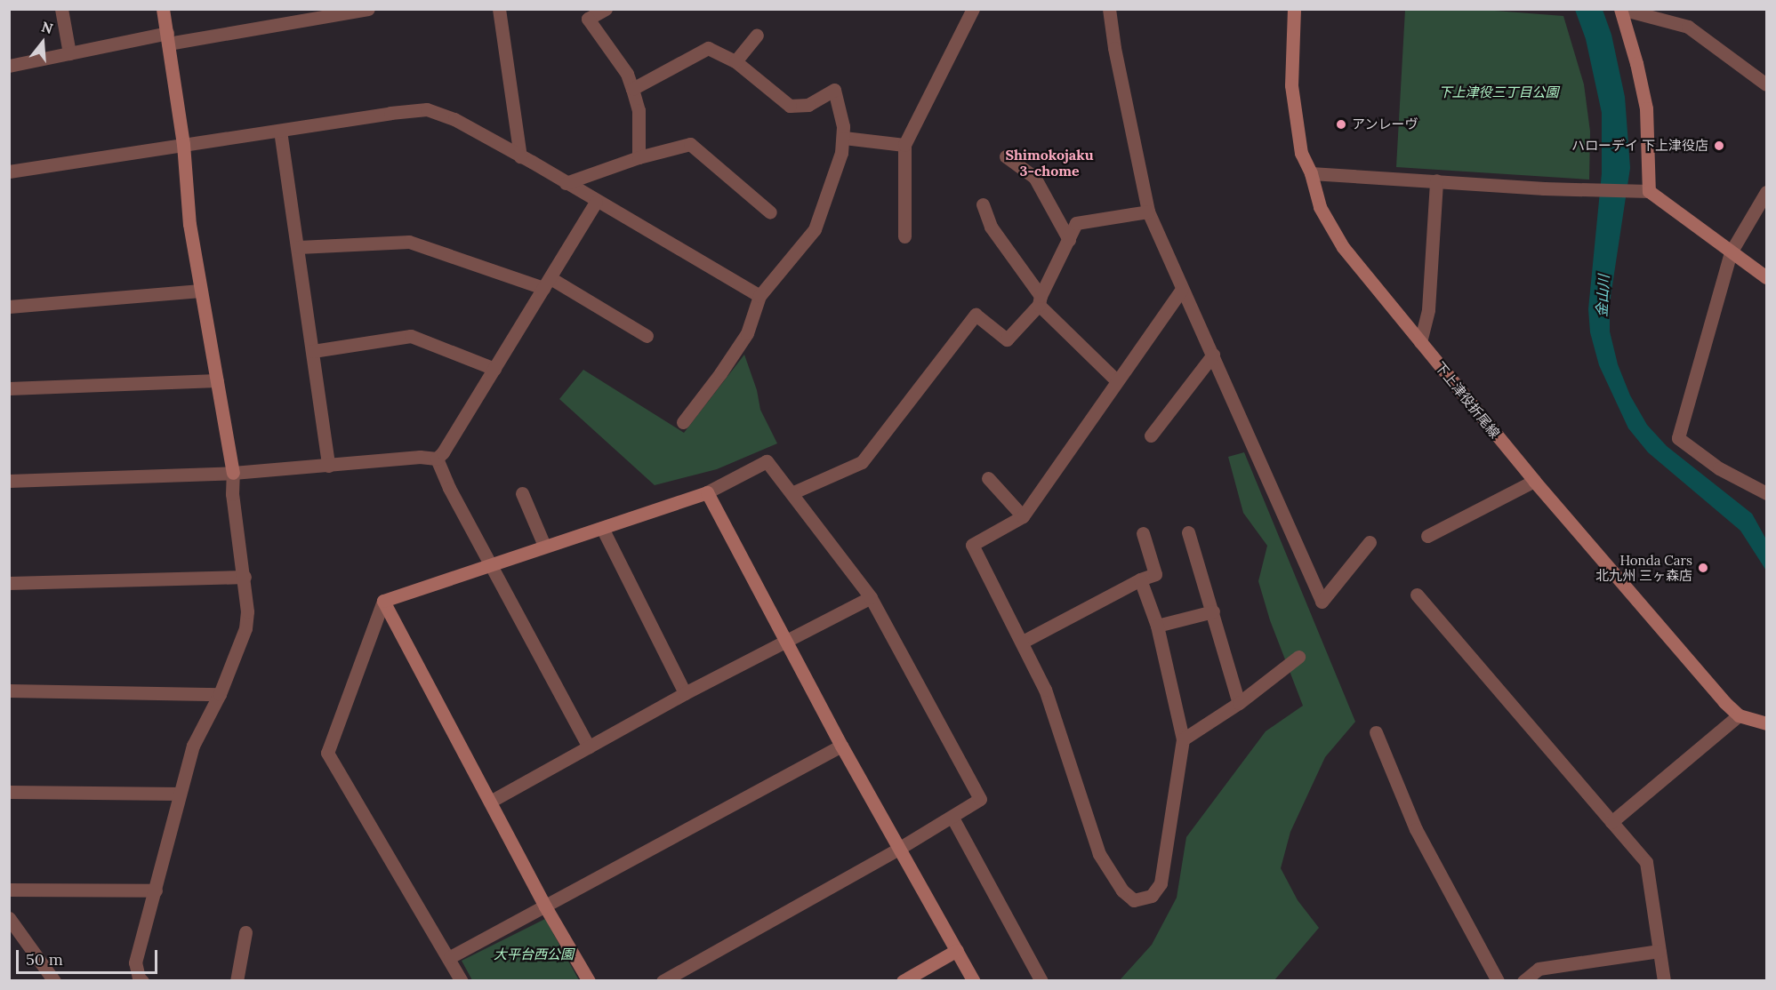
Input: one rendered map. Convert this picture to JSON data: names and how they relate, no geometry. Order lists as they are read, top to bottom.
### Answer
{
  "streets": {
    "street": ["下上津役折尾線"]
  },
  "districts": ["Shimokojaku 3-chome"],
  "water": ["金山川"],
  "parks": ["下上津役三丁目公園", "大平台西公園"],
  "places": ["アンレーヴ", "ハローデイ 下上津役店", "Honda Cars 北九州 三ヶ森店"],
  "scale_bar": "50 m",
  "north": "top"
}
